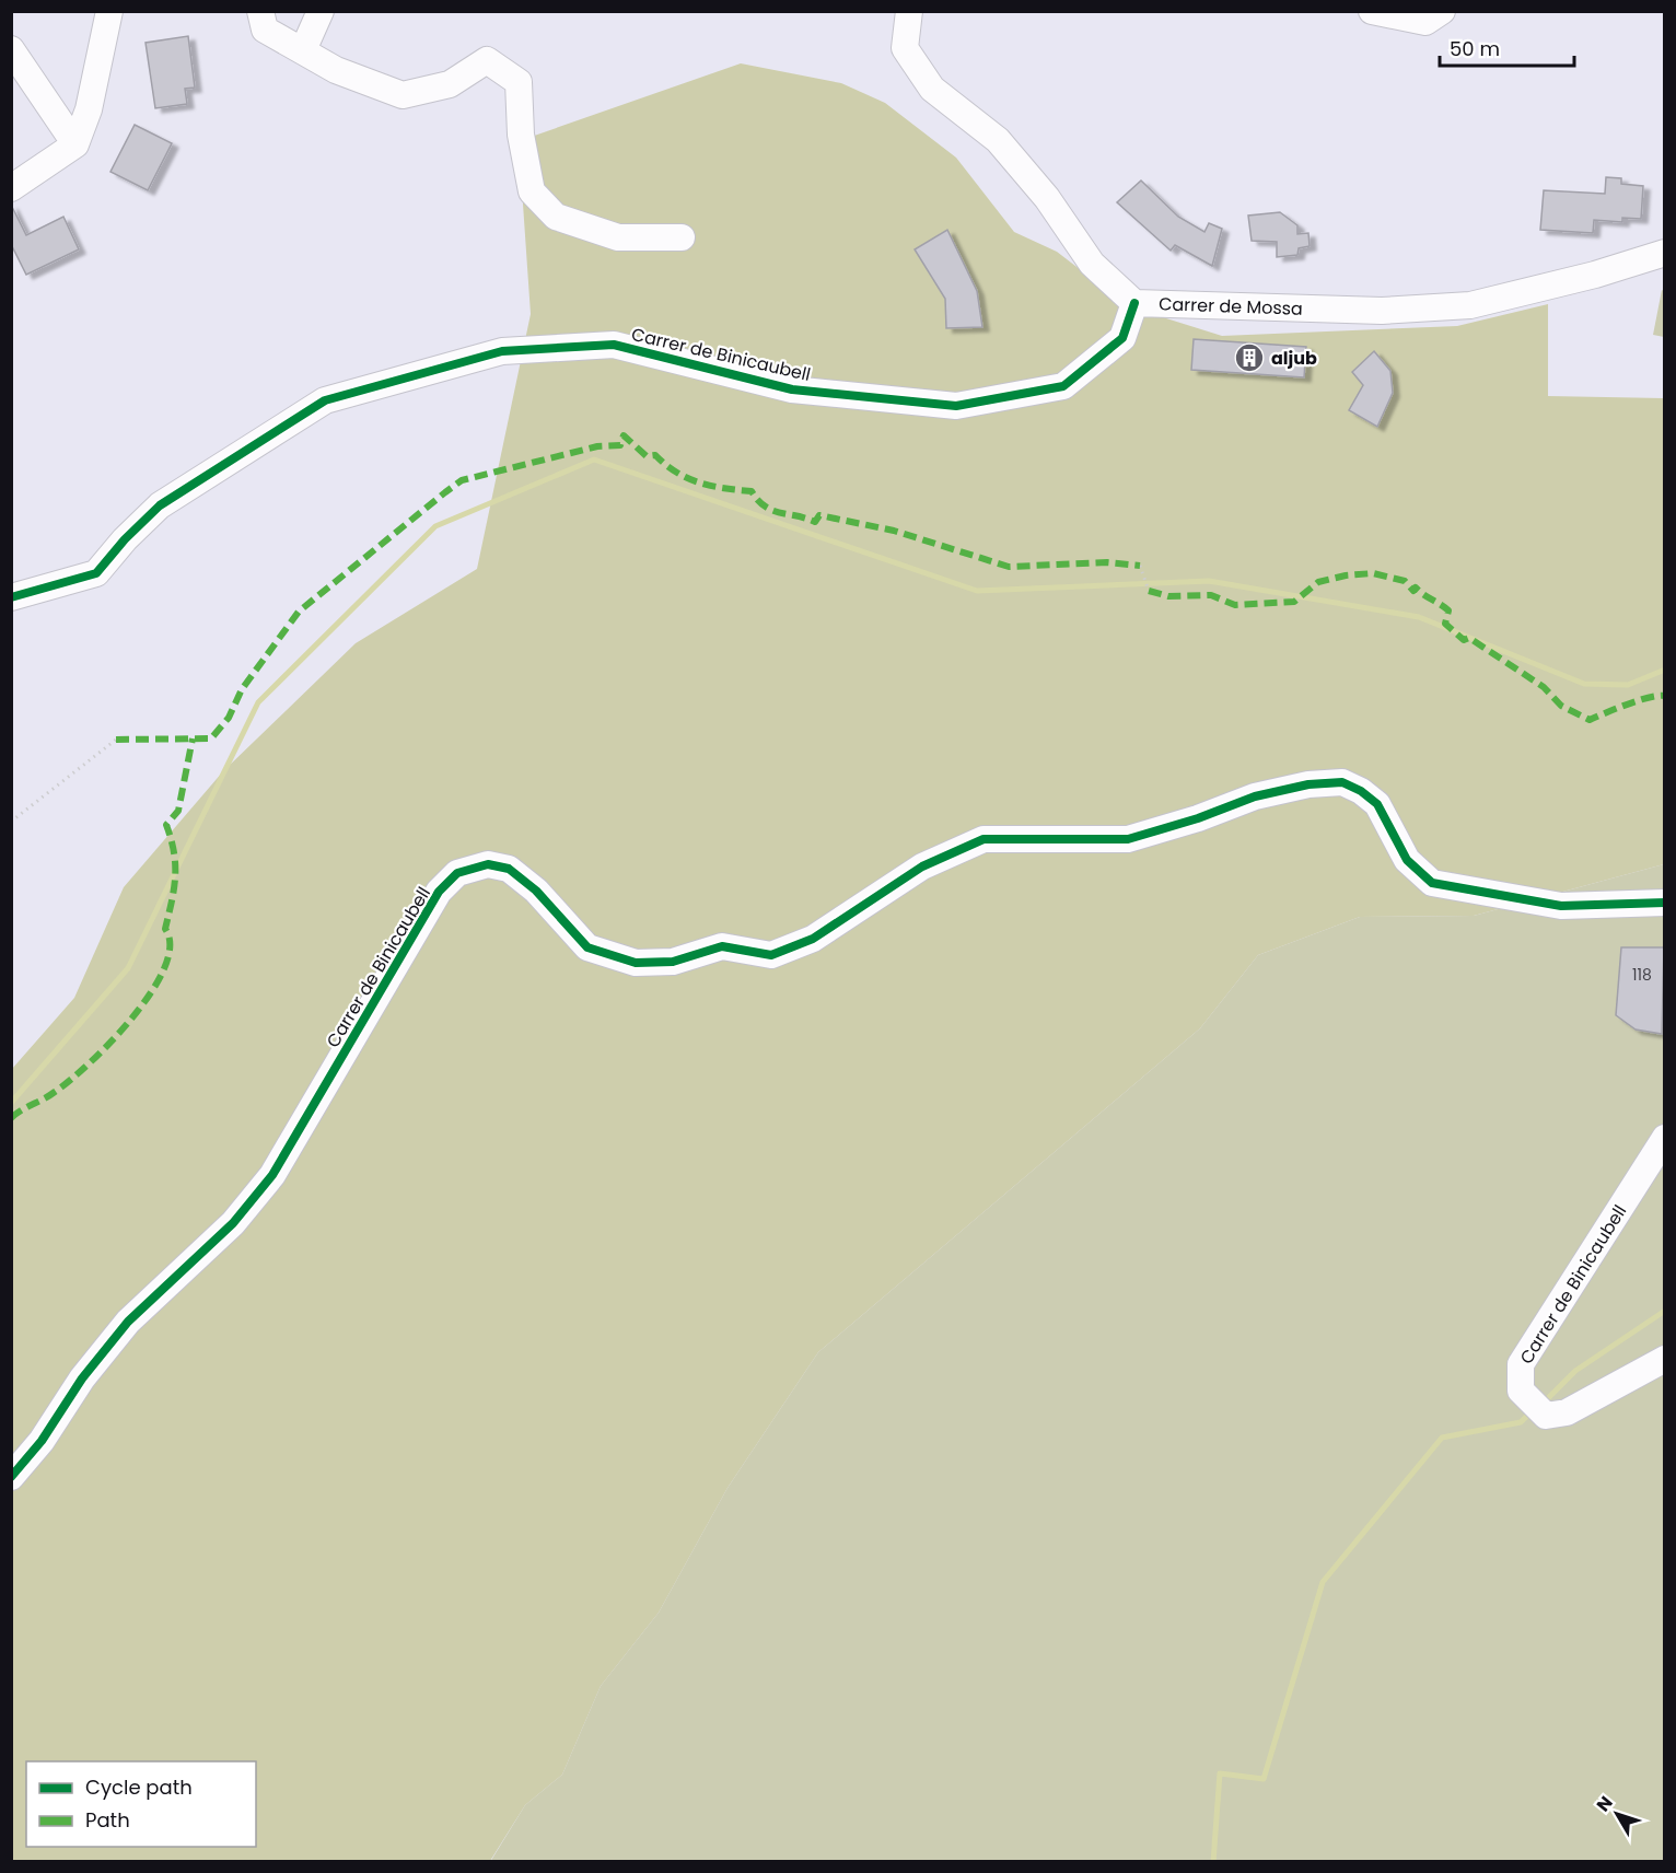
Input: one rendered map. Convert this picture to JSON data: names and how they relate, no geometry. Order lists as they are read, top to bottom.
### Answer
{
  "streets": {
    "street": ["Carrer de Mossa", "Carrer de Binicaubell"]
  },
  "crossings": [
    ["Carrer de Mossa", "Carrer de Binicaubell"]
  ],
  "places": {
    "building": ["aljub"]
  },
  "house_numbers": ["118"],
  "legend": ["Cycle path", "Path"],
  "scale_bar": "50 m",
  "north": "top left"
}
